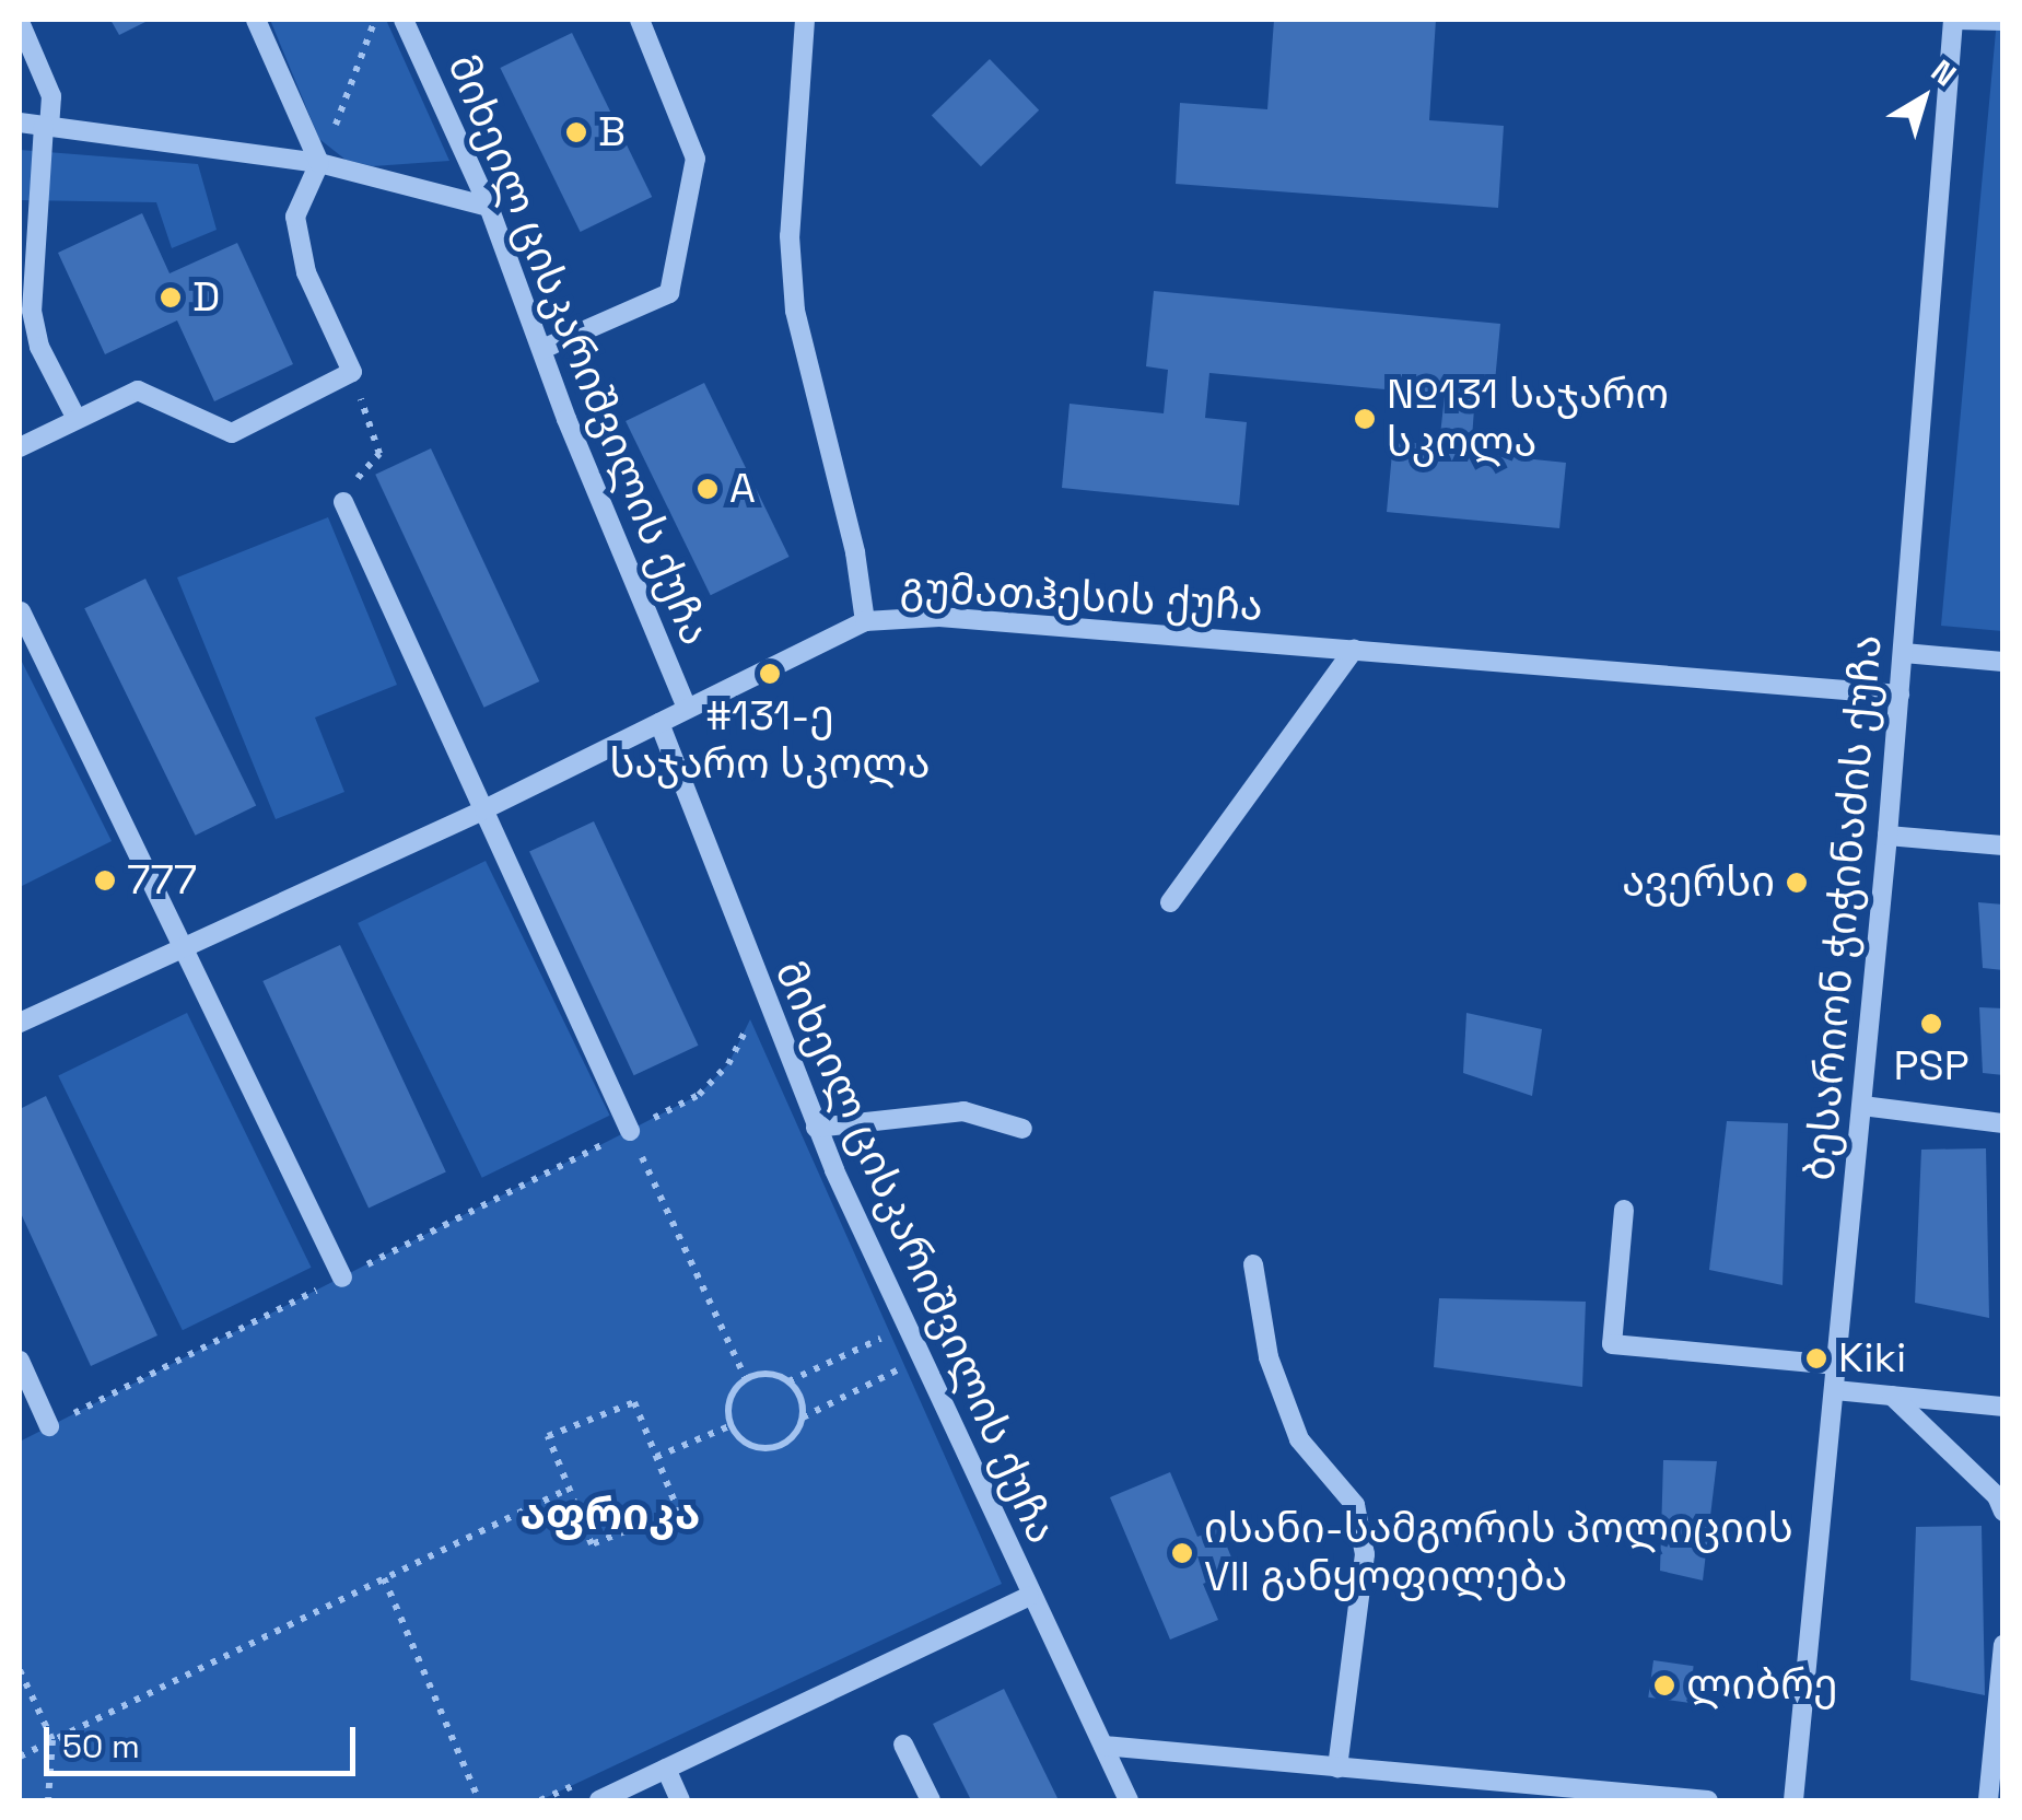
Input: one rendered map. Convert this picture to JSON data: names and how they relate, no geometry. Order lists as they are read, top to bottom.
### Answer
{
  "streets": {
    "street": ["მიხეილ ცისკარიშვილის ქუჩა", "გუმათჰესის ქუჩა", "ბესარიონ ჭიჭინაძის ქუჩა"]
  },
  "crossings": [
    ["მიხეილ ცისკარიშვილის ქუჩა", "გუმათჰესის ქუჩა"],
    ["გუმათჰესის ქუჩა", "ბესარიონ ჭიჭინაძის ქუჩა"]
  ],
  "districts": ["აფრიკა"],
  "places": [
    "B",
    "D",
    "№131 საჯარო სკოლა",
    "A",
    "#131-ე საჯარო სკოლა",
    "777",
    "ავერსი",
    "PSP",
    "Kiki",
    "ისანი-სამგორის პოლიციის VII განყოფილება",
    "ლიბრე"
  ],
  "scale_bar": "50 m",
  "north": "top right"
}
